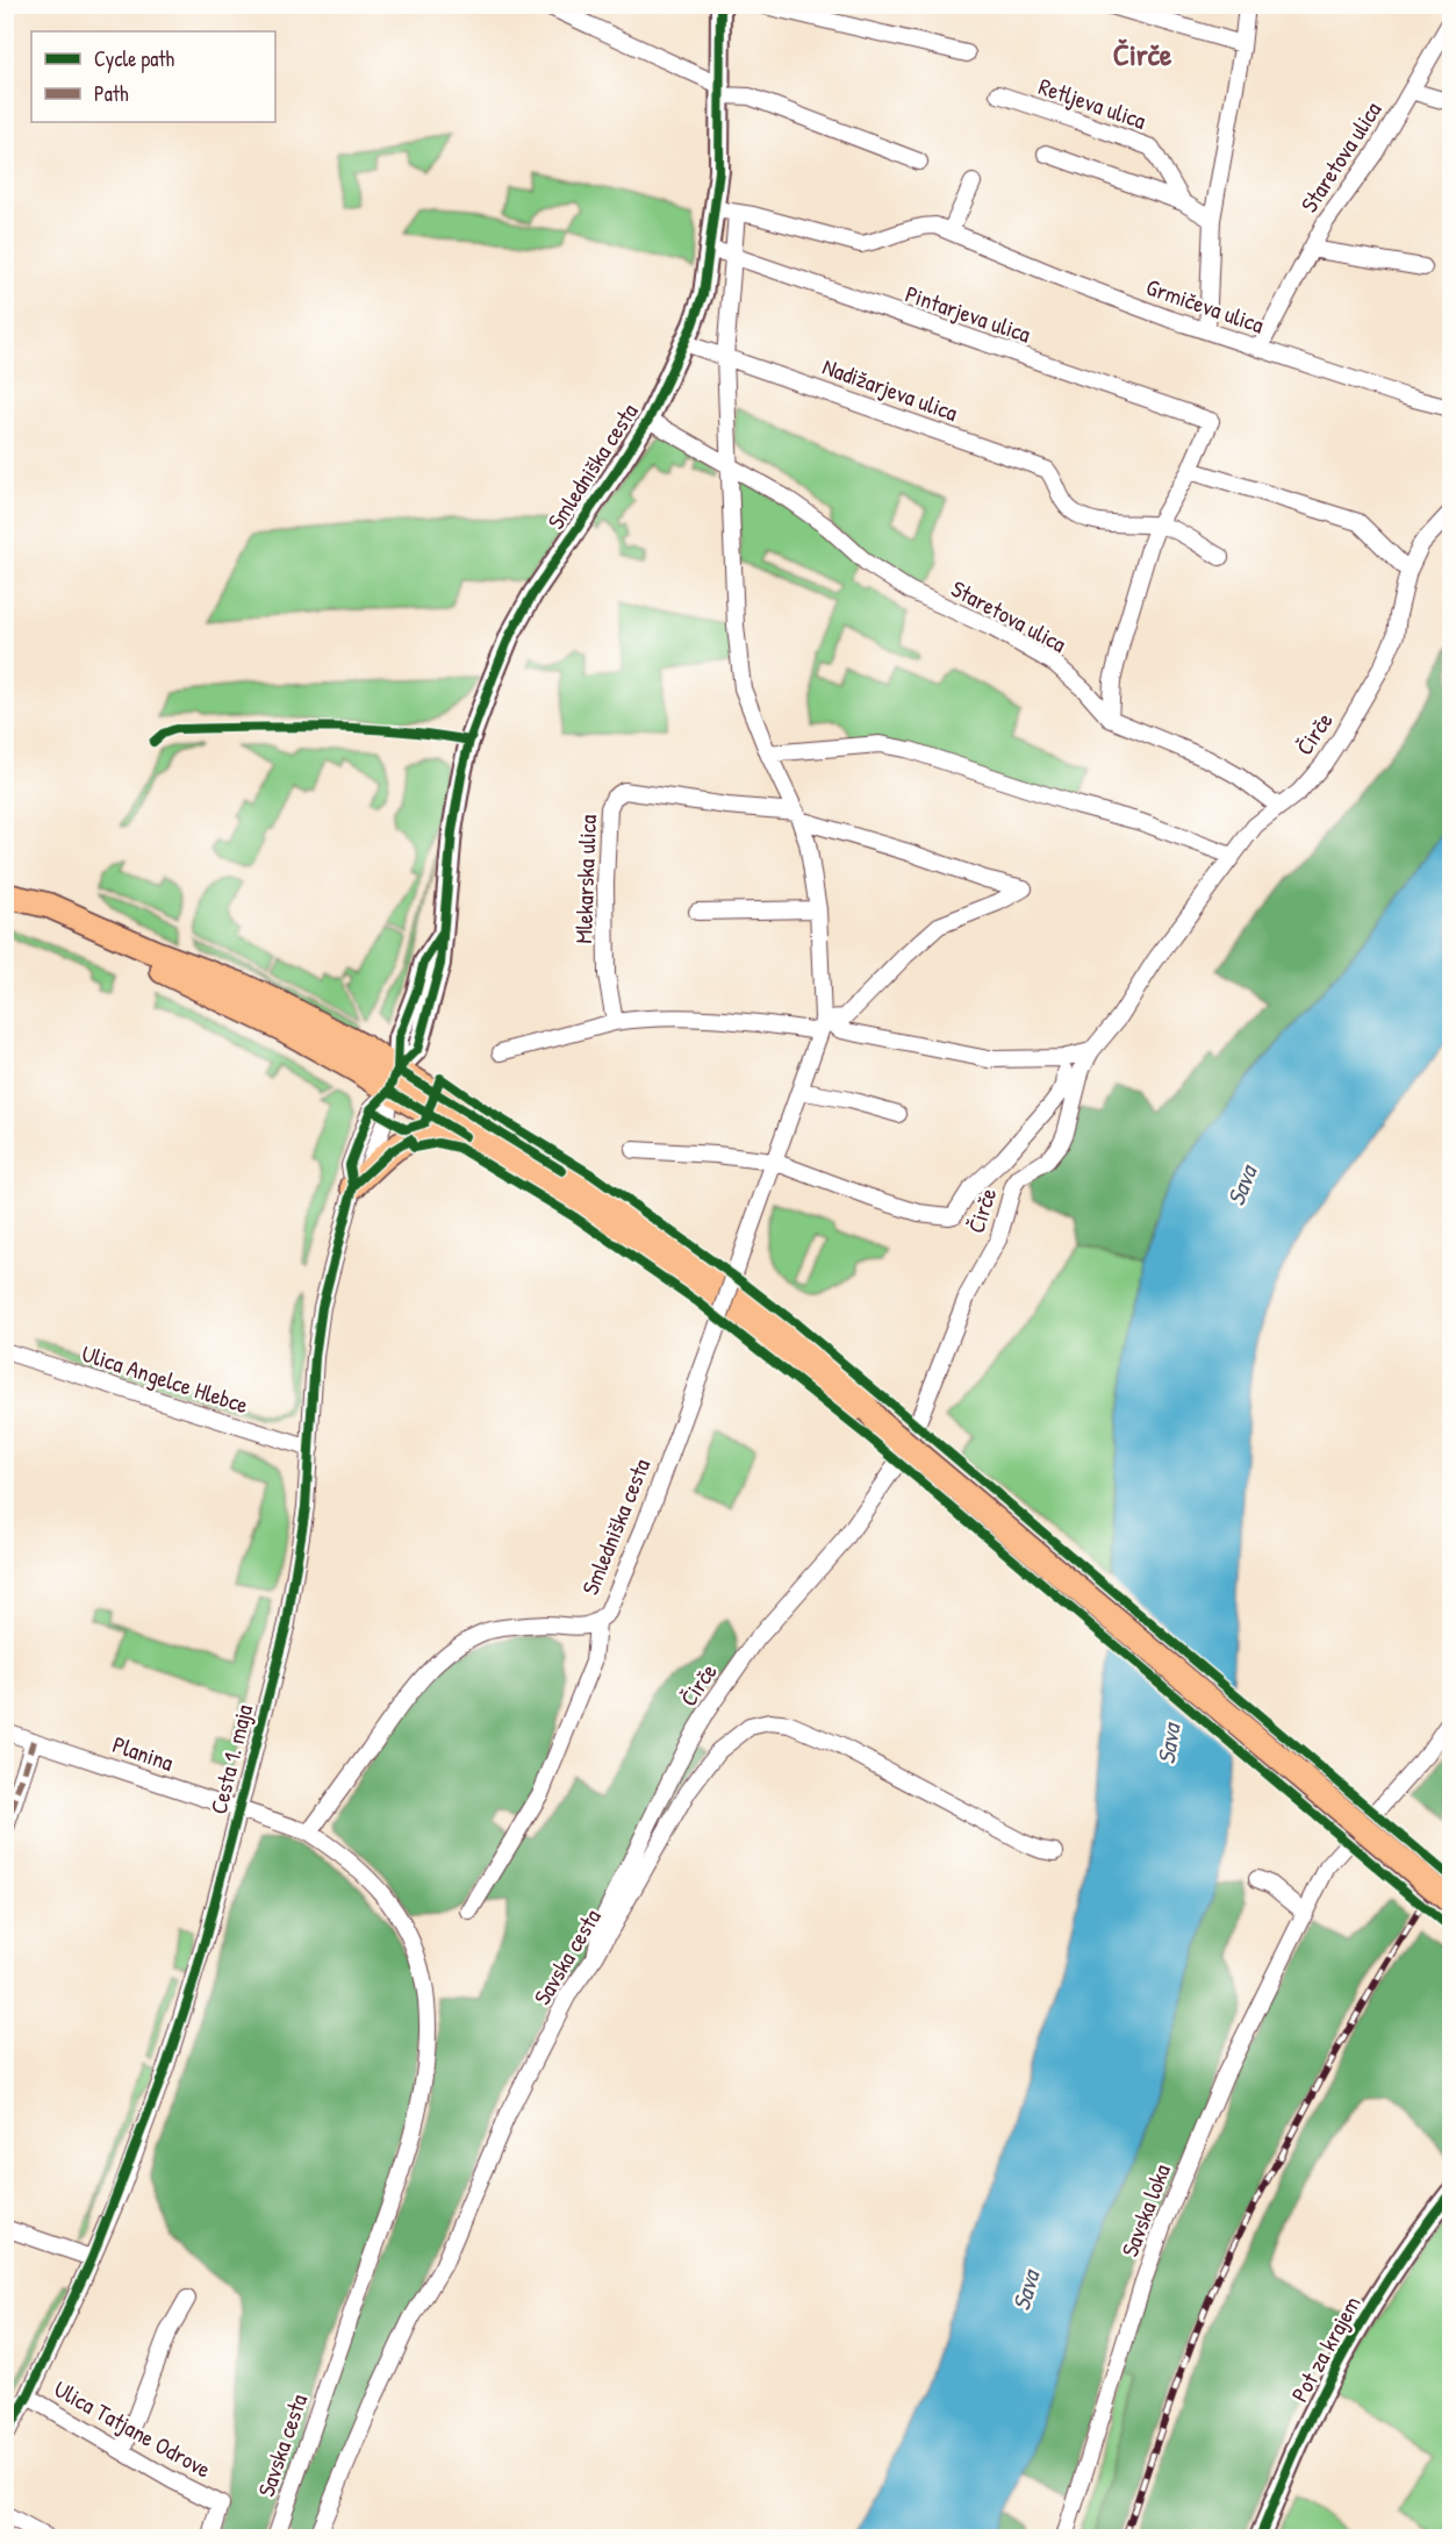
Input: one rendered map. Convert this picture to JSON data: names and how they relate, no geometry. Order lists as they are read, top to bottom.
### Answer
{
  "streets": {
    "street": [
      "Retljeva ulica",
      "Staretova ulica",
      "Grmičeva ulica",
      "Pintarjeva ulica",
      "Nadižarjeva ulica",
      "Smledniška cesta",
      "Čirče",
      "Mlekarska ulica",
      "Ulica Angelce Hlebce",
      "Planina",
      "Cesta 1. maja",
      "Savska cesta",
      "Savska loka",
      "Pot za krajem",
      "Ulica Tatjane Odrove"
    ]
  },
  "crossings": [
    ["Staretova ulica", "Grmičeva ulica"],
    ["Staretova ulica", "Smledniška cesta"],
    ["Grmičeva ulica", "Smledniška cesta"],
    ["Pintarjeva ulica", "Smledniška cesta"],
    ["Nadižarjeva ulica", "Smledniška cesta"],
    ["Smledniška cesta", "Mlekarska ulica"],
    ["Smledniška cesta", "Cesta 1. maja"],
    ["Smledniška cesta", "Savska cesta"],
    ["Čirče", "Savska cesta"],
    ["Ulica Angelce Hlebce", "Cesta 1. maja"],
    ["Planina", "Cesta 1. maja"],
    ["Planina", "Savska cesta"],
    ["Cesta 1. maja", "Savska cesta"],
    ["Cesta 1. maja", "Ulica Tatjane Odrove"]
  ],
  "districts": ["Čirče"],
  "water": ["Sava"],
  "legend": ["Cycle path", "Path"]
}
